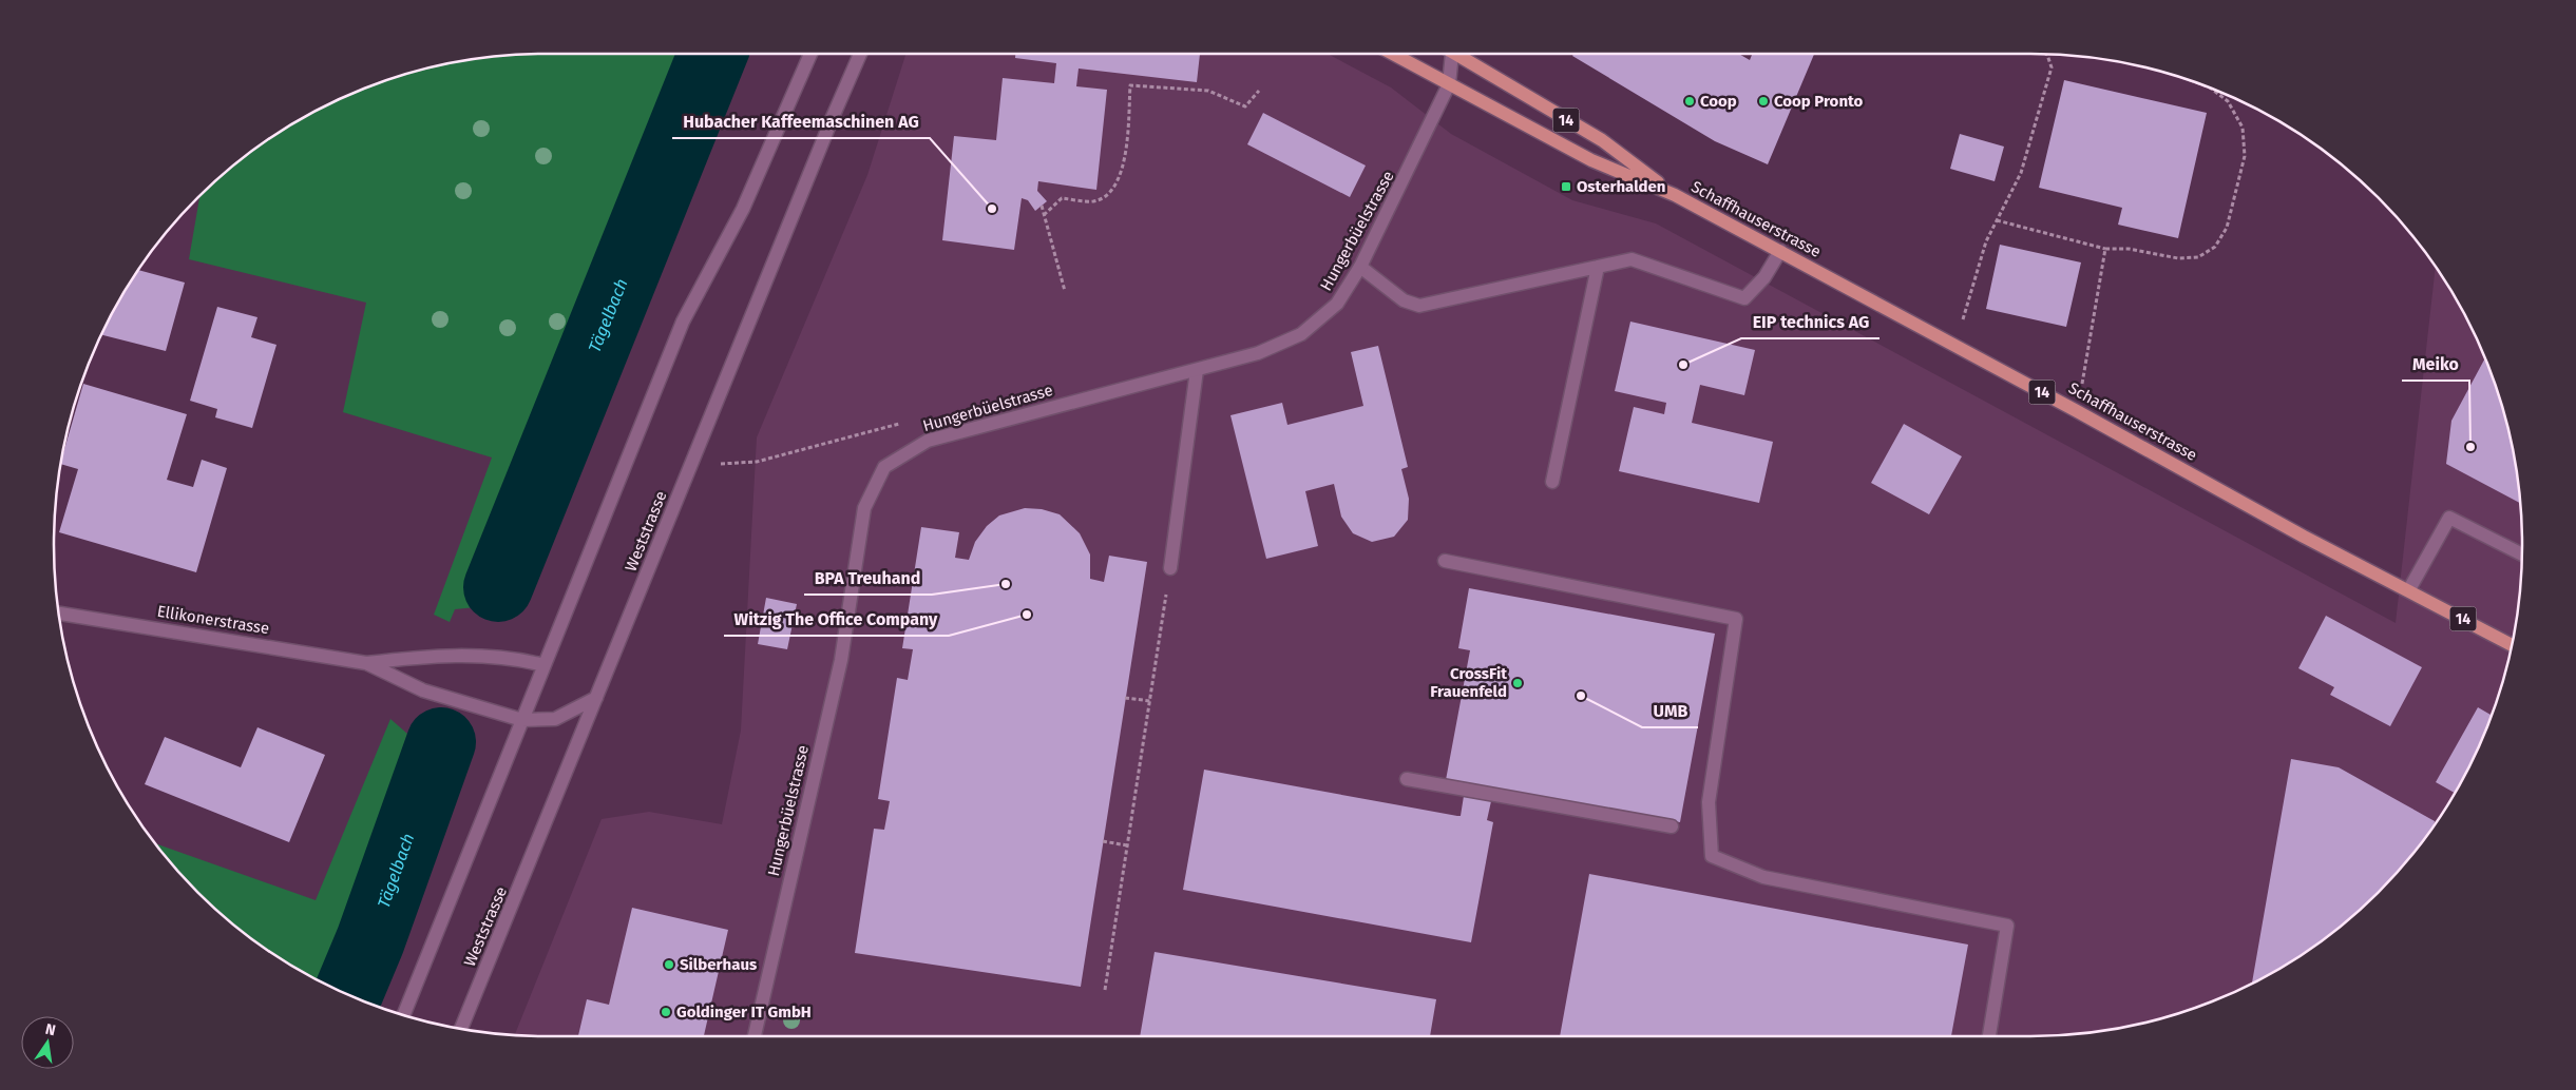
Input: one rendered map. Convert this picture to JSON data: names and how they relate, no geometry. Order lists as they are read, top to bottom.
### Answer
{
  "streets": {
    "main road": [
      "14",
      "Schaffhauserstrasse",
      "Hungerbüelstrasse",
      "Weststrasse",
      "Ellikonerstrasse"
    ]
  },
  "crossings": [
    ["Schaffhauserstrasse", "Hungerbüelstrasse"],
    ["Weststrasse", "Ellikonerstrasse"]
  ],
  "water": ["Tägelbach"],
  "places": {
    "other": [
      "Coop",
      "Coop Pronto",
      "Hubacher Kaffeemaschinen AG",
      "EIP technics AG",
      "Meiko",
      "BPA Treuhand",
      "Witzig The Office Company",
      "CrossFit Frauenfeld",
      "UMB",
      "Silberhaus",
      "Goldinger IT GmbH"
    ],
    "transit": ["Osterhalden"]
  },
  "north": "top"
}
